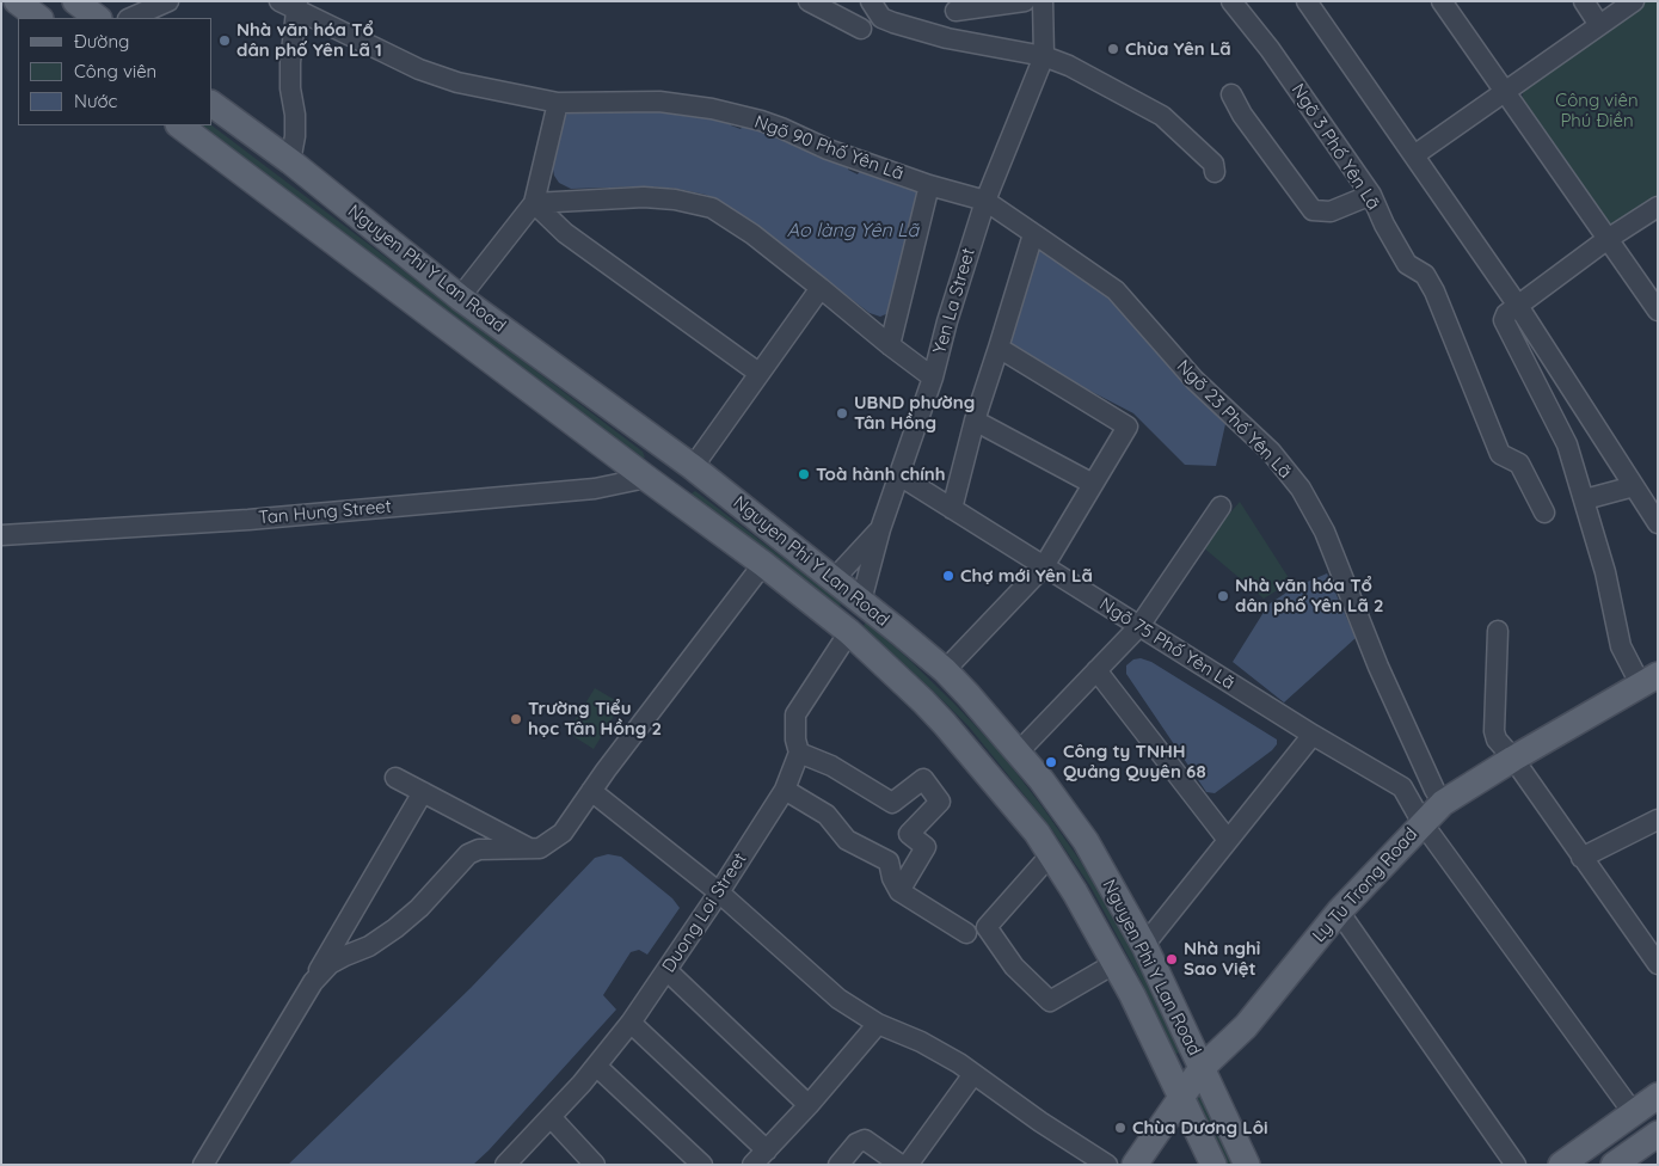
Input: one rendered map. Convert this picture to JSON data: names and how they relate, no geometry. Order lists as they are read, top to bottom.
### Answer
{
  "streets": {
    "main road": ["Nguyen Phi Y Lan Road", "Ly Tu Trong Road"],
    "street": [
      "Ngõ 3 Phố Yên Lã",
      "Ngõ 90 Phố Yên Lã",
      "Yen La Street",
      "Ngõ 23 Phố Yên Lã",
      "Tan Hung Street",
      "Ngõ 75 Phố Yên Lã",
      "Duong Loi Street"
    ]
  },
  "crossings": [
    ["Ngõ 90 Phố Yên Lã", "Yen La Street"],
    ["Ngõ 90 Phố Yên Lã", "Ngõ 23 Phố Yên Lã"],
    ["Nguyen Phi Y Lan Road", "Yen La Street"],
    ["Nguyen Phi Y Lan Road", "Tan Hung Street"],
    ["Nguyen Phi Y Lan Road", "Ly Tu Trong Road"],
    ["Nguyen Phi Y Lan Road", "Duong Loi Street"],
    ["Yen La Street", "Ngõ 23 Phố Yên Lã"],
    ["Yen La Street", "Ngõ 75 Phố Yên Lã"],
    ["Ngõ 23 Phố Yên Lã", "Ly Tu Trong Road"],
    ["Ngõ 75 Phố Yên Lã", "Ly Tu Trong Road"]
  ],
  "water": ["Ao làng Yên Lã"],
  "parks": ["Công viên Phú Điền"],
  "places": [
    "Nhà văn hóa Tổ dân phố Yên Lã 1",
    "Chùa Yên Lã",
    "UBND phường Tân Hồng",
    "Toà hành chính",
    "Chợ mới Yên Lã",
    "Nhà văn hóa Tổ dân phố Yên Lã 2",
    "Trường Tiểu học Tân Hồng 2",
    "Công ty TNHH Quảng Quyên 68",
    "Nhà nghỉ Sao Việt",
    "Chùa Dương Lôi"
  ],
  "legend": ["Đường", "Công viên", "Nước"]
}
